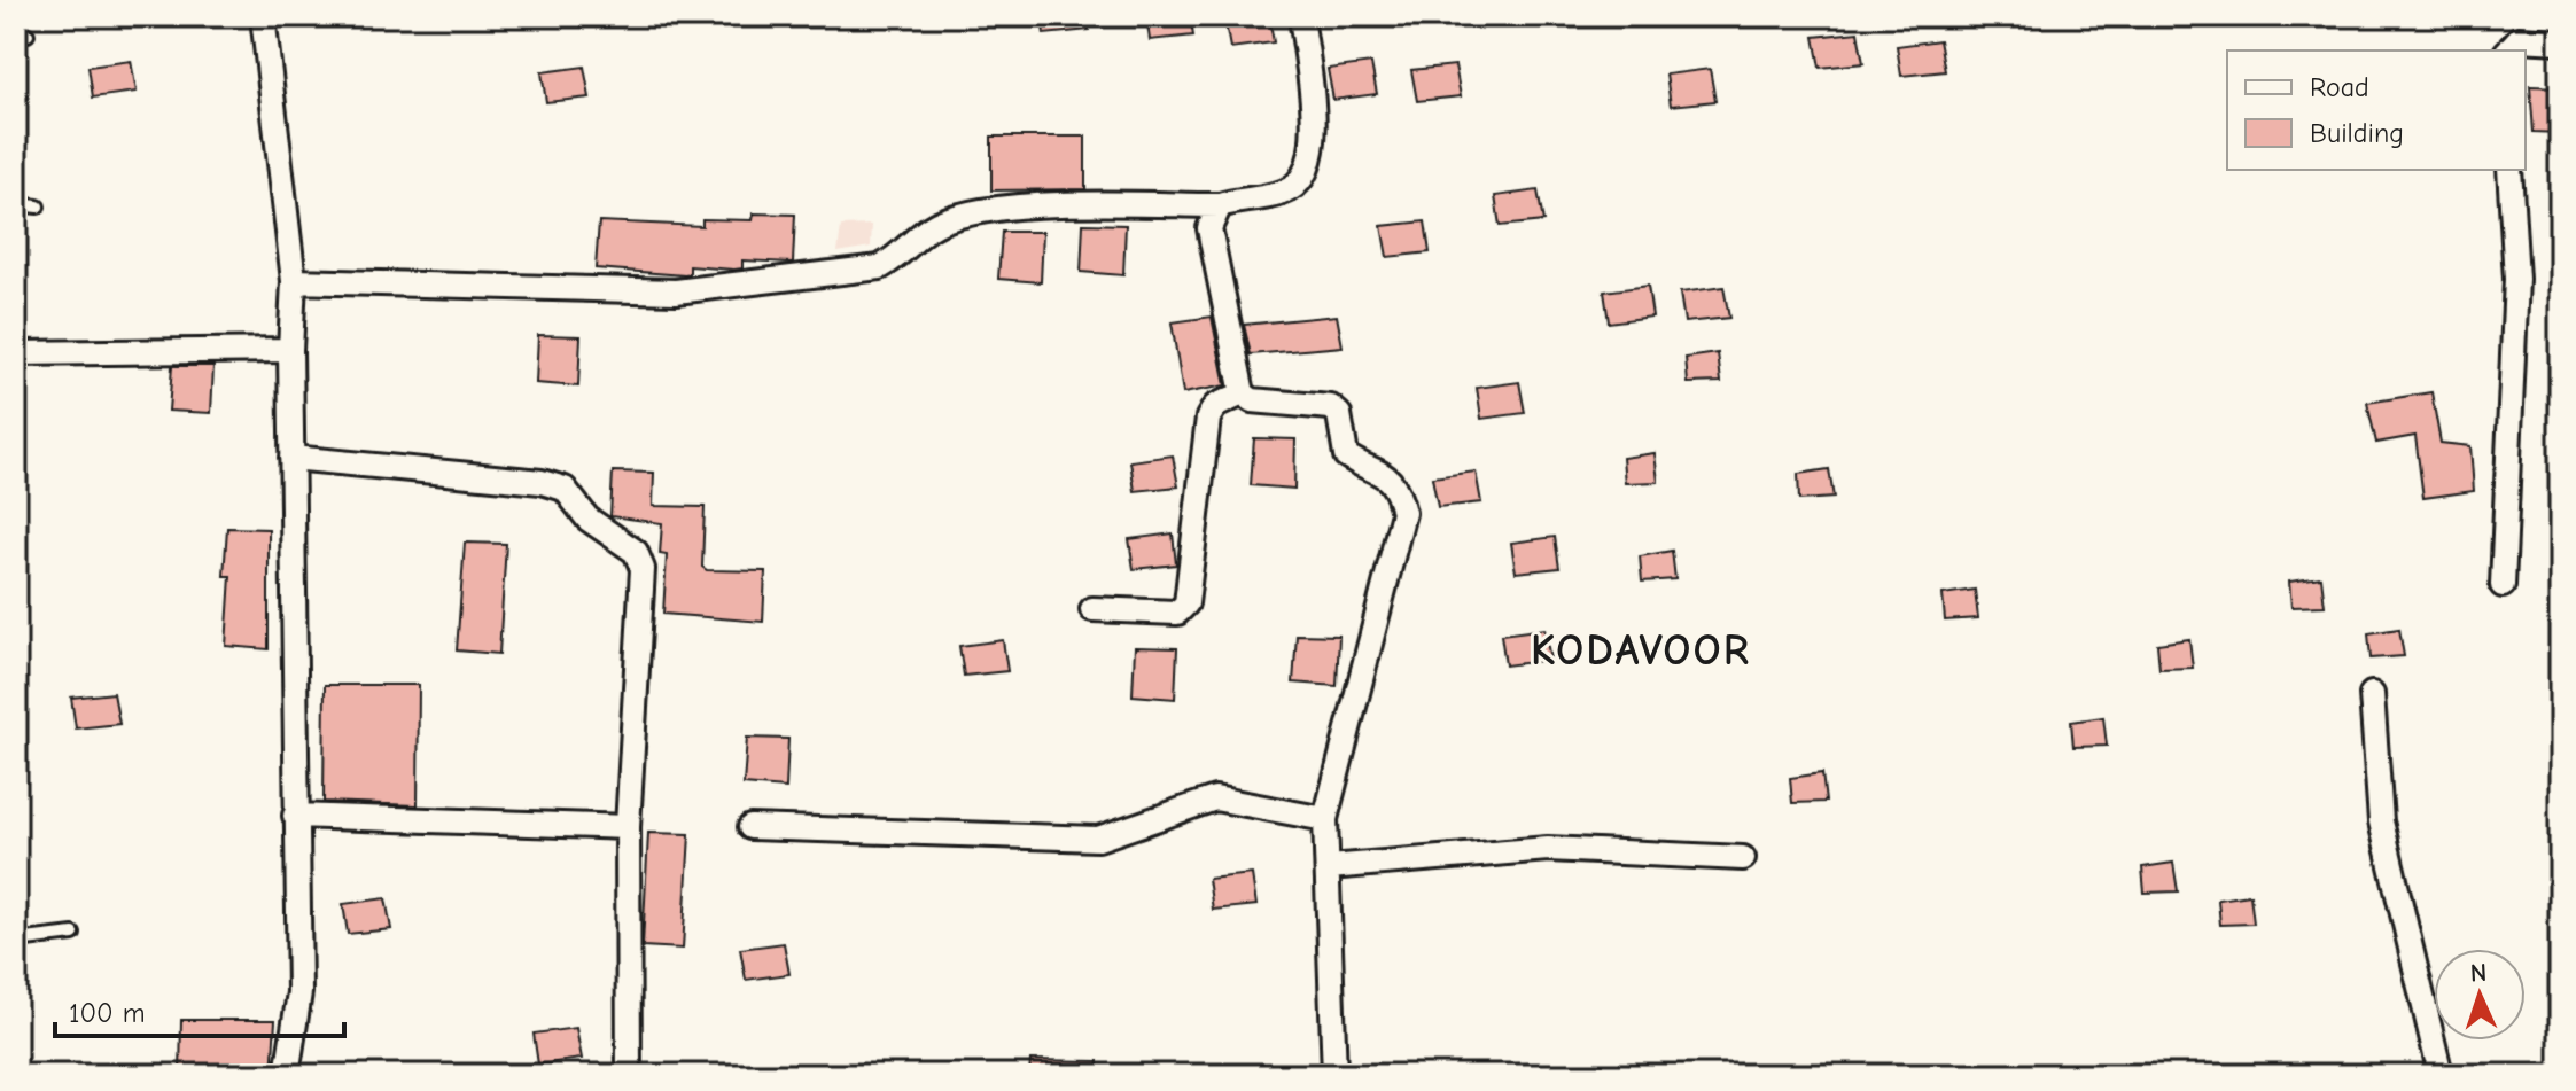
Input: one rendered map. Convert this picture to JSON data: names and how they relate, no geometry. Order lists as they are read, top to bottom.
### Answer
{
  "districts": ["KODAVOOR"],
  "legend": ["Road", "Building"],
  "scale_bar": "100 m",
  "north": "top"
}
